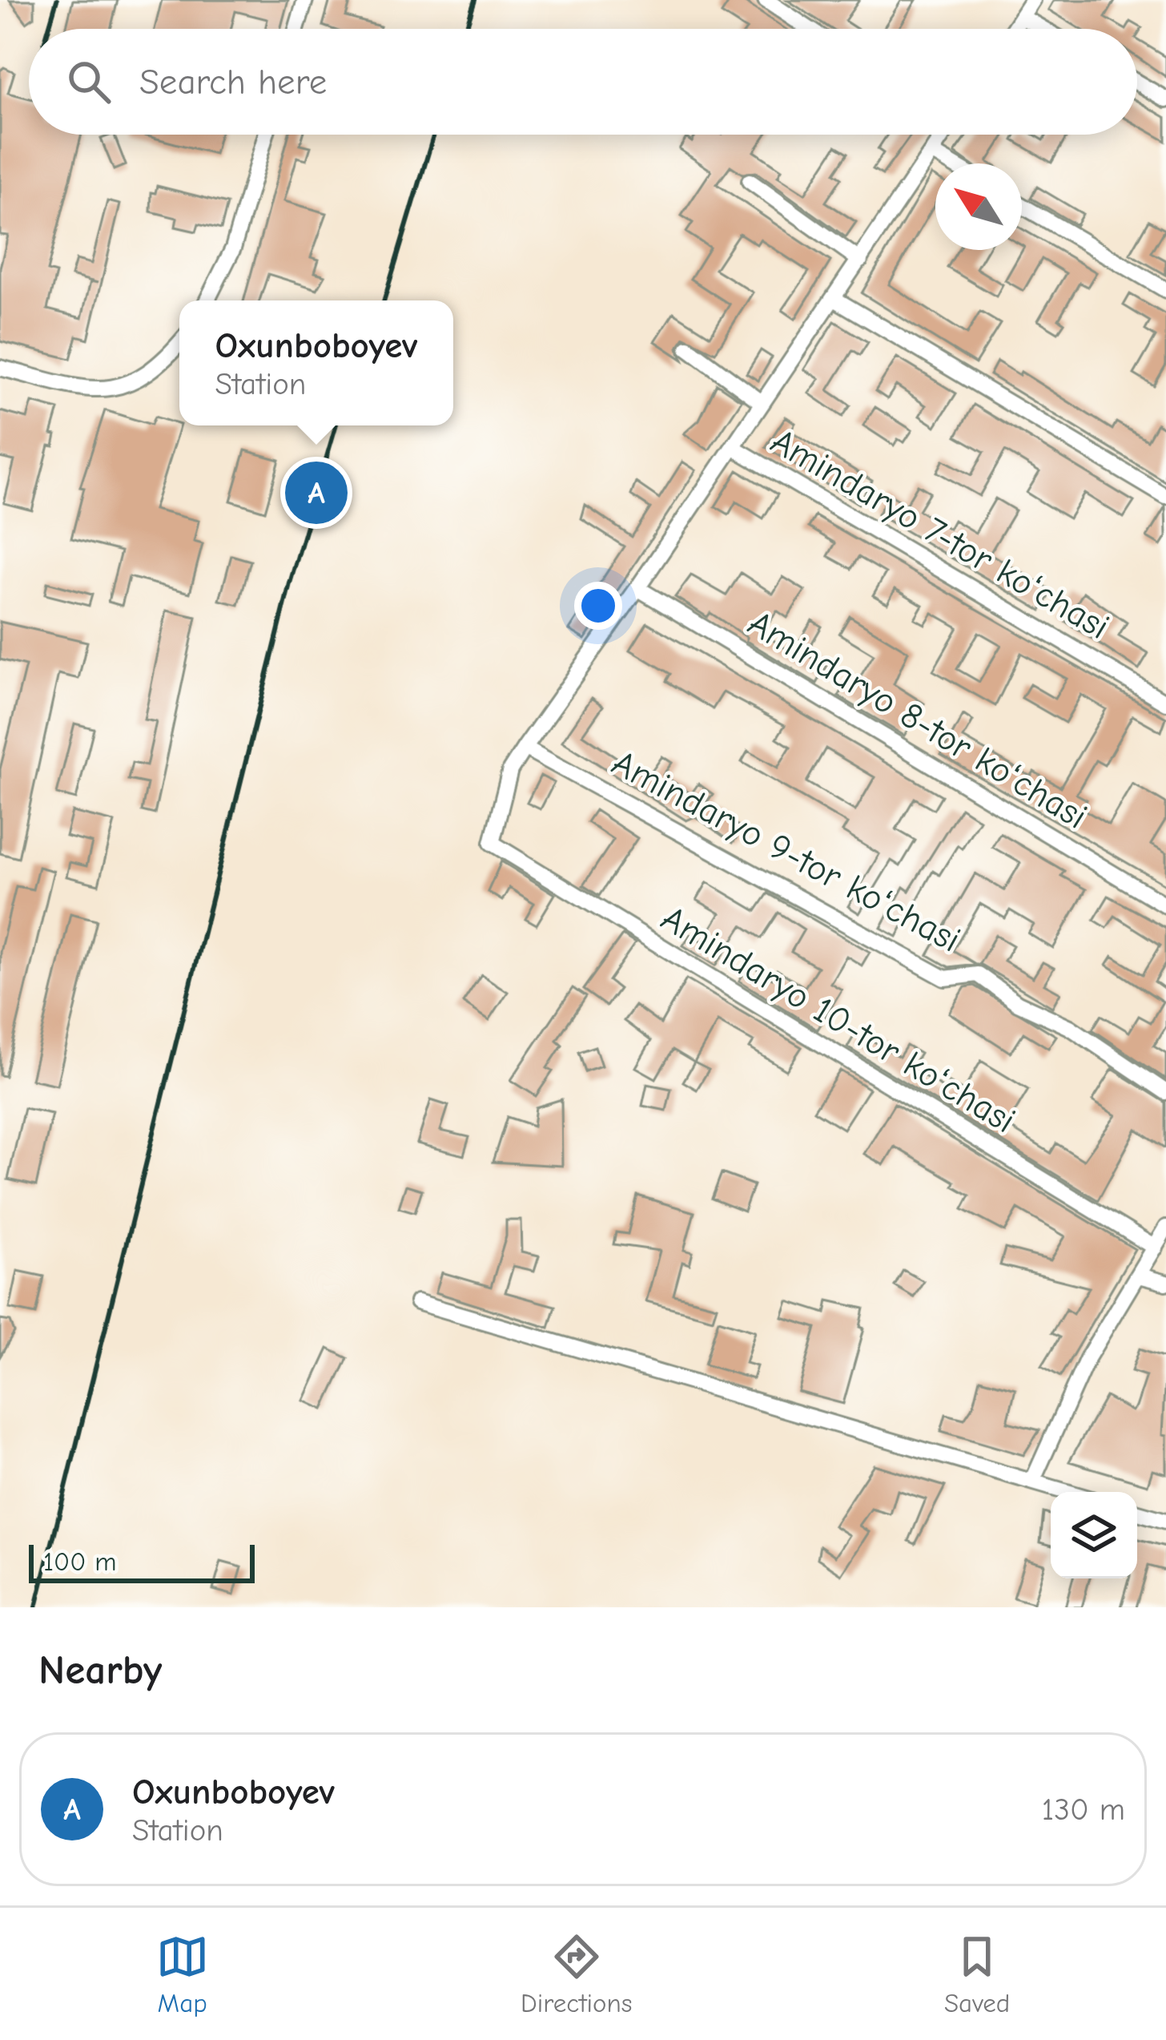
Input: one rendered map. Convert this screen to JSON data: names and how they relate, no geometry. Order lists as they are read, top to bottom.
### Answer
{
  "streets": {
    "street": [
      "Amindaryo 7-tor koʻchasi",
      "Amindaryo 8-tor koʻchasi",
      "Amindaryo 9-tor koʻchasi",
      "Amindaryo 10-tor koʻchasi"
    ]
  },
  "crossings": [
    ["Amindaryo 9-tor koʻchasi", "Amindaryo 10-tor koʻchasi"]
  ],
  "scale_bar": "100 m",
  "north": "top left",
  "page": {
    "search": "Search here",
    "popup": ["Oxunboboyev", "Station"],
    "pins": "A",
    "scale": "100 m",
    "heading": "Nearby",
    "list": [
      {
        "mark": "A",
        "name": "Oxunboboyev",
        "note": "Station",
        "value": "130 m"
      }
    ],
    "nav": ["Map", "Directions", "Saved"]
  }
}
